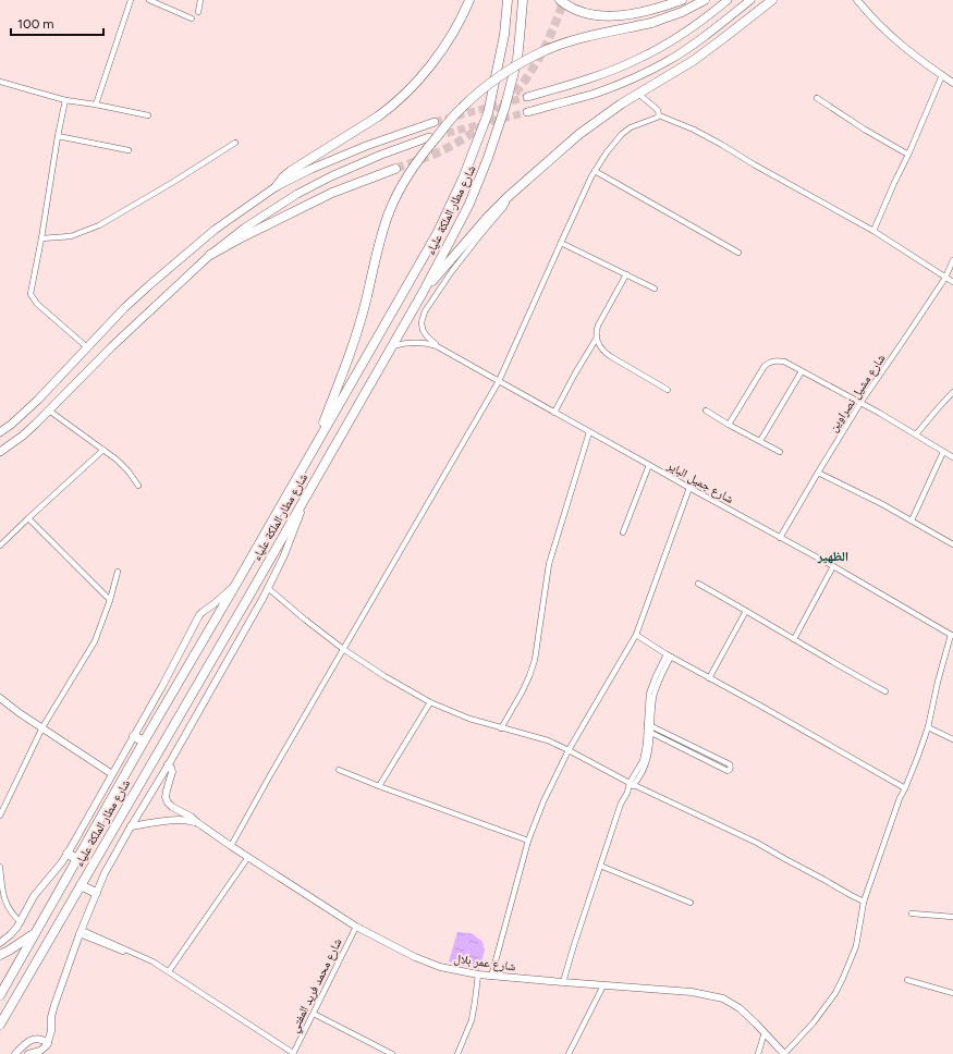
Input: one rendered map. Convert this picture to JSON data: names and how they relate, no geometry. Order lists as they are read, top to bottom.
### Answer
{
  "streets": {
    "highway": ["شارع مطار الملكة علياء"],
    "street": [
      "شارع مشيل نصراوين",
      "شارع جميل الباير",
      "شارع عمر بلال",
      "شارع محمد فريد المفتي"
    ]
  },
  "crossings": [
    ["شارع مطار الملكة علياء", "شارع جميل الباير"],
    ["شارع مشيل نصراوين", "شارع جميل الباير"],
    ["شارع عمر بلال", "شارع محمد فريد المفتي"]
  ],
  "districts": ["الظهير"],
  "scale_bar": "100 m"
}
